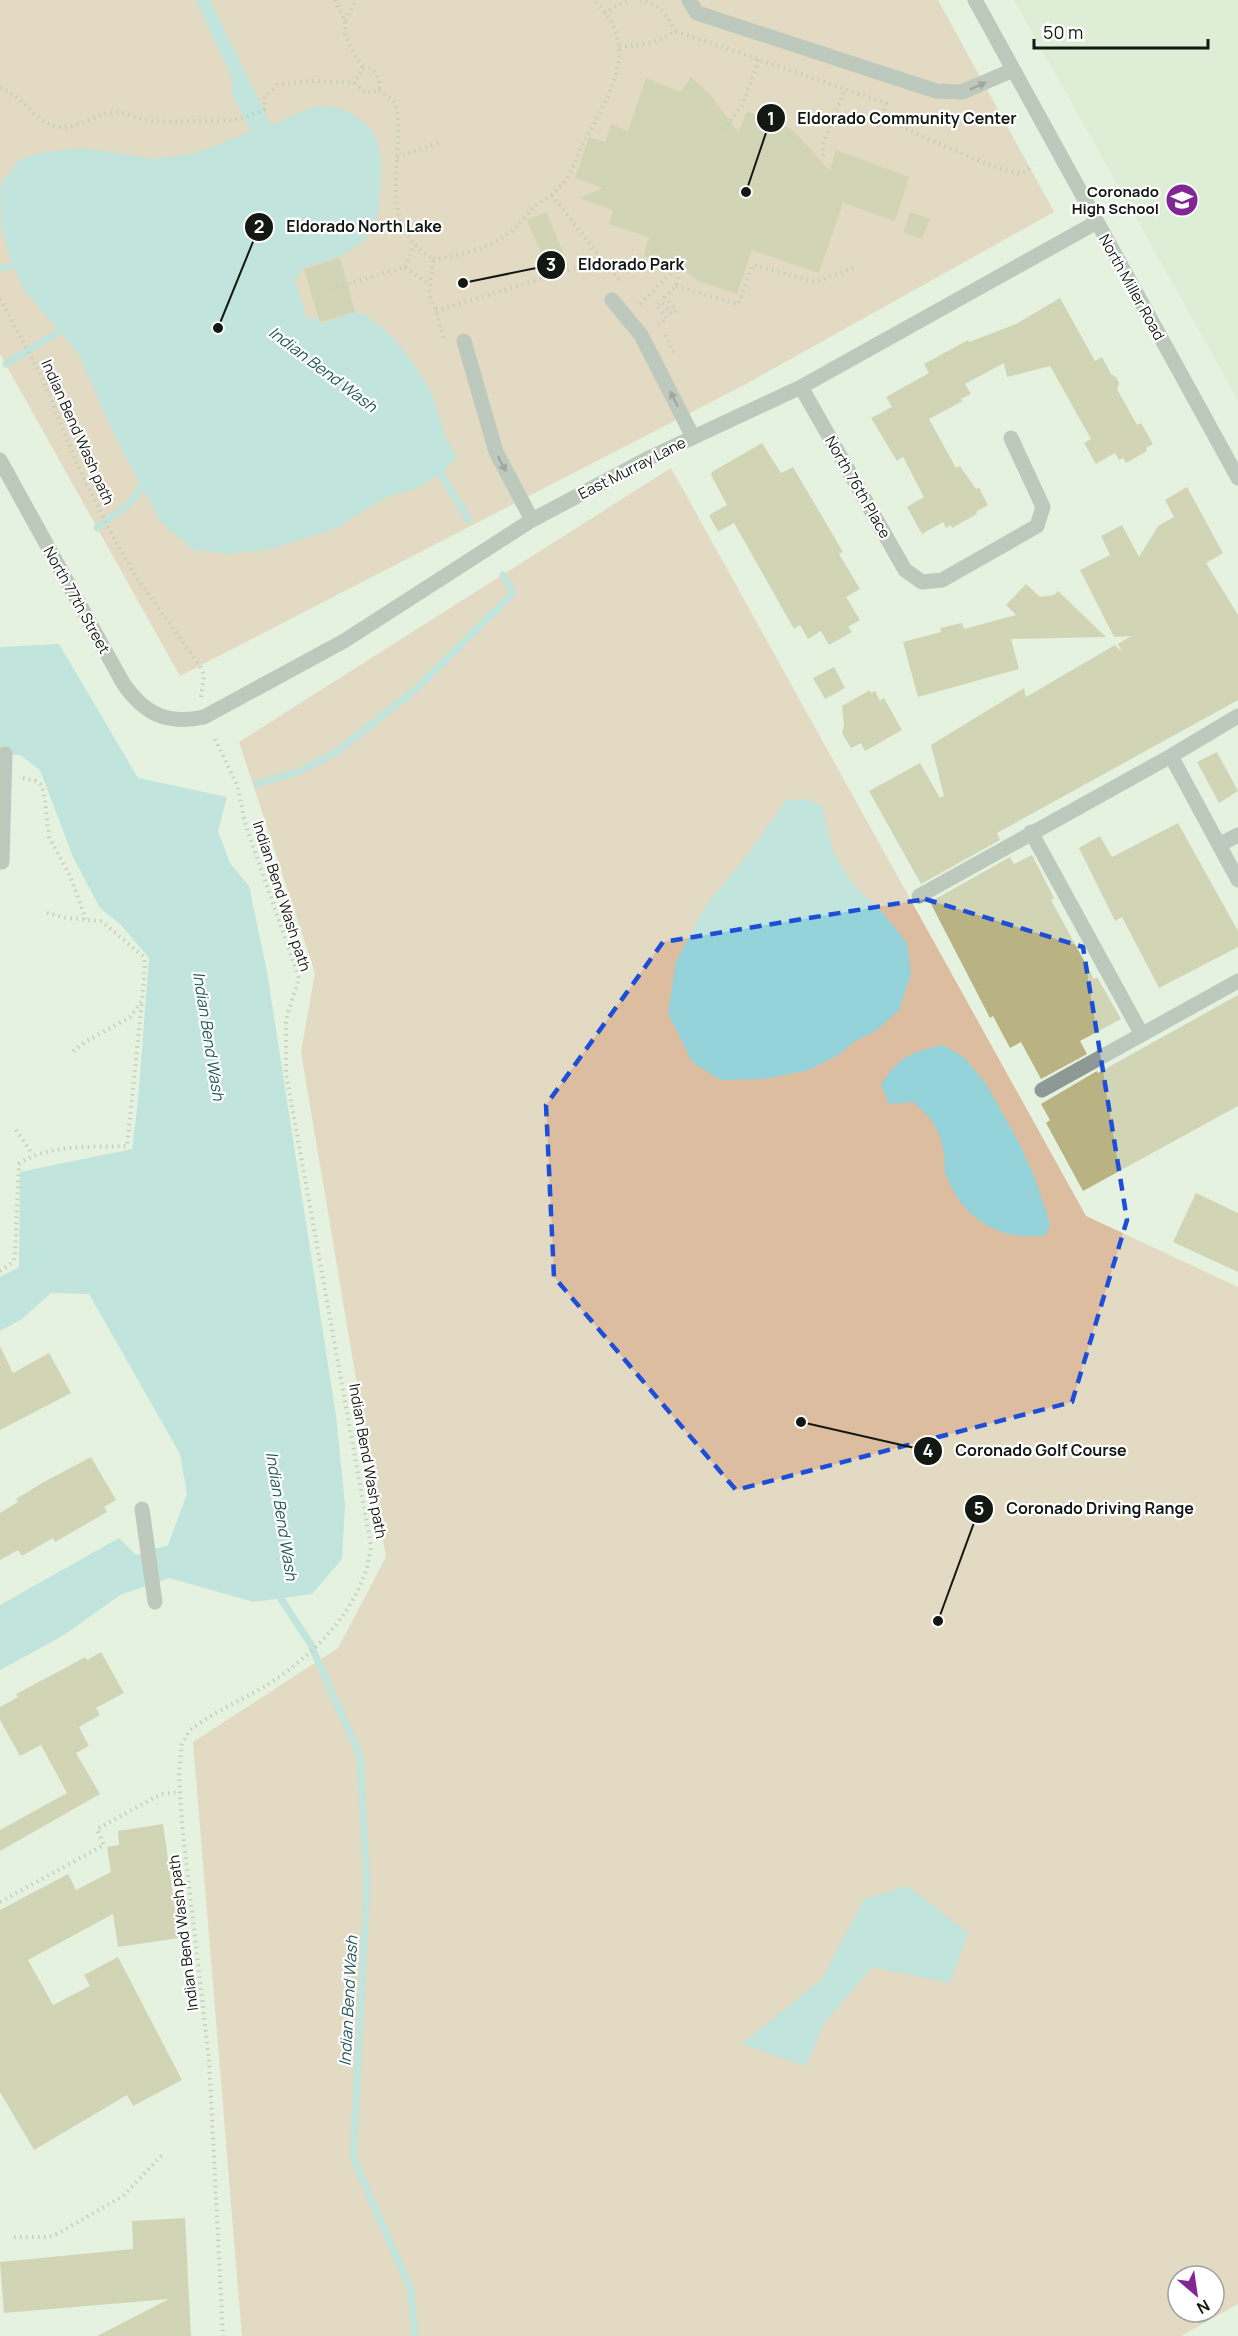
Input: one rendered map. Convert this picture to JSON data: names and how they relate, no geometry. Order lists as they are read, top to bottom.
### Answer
{
  "streets": {
    "street": [
      "North Miller Road",
      "East Murray Lane",
      "North 76th Place",
      "North 77th Street"
    ],
    "path": ["Indian Bend Wash path"]
  },
  "crossings": [
    ["North Miller Road", "East Murray Lane"],
    ["East Murray Lane", "North 76th Place"],
    ["East Murray Lane", "North 77th Street"]
  ],
  "water": ["Indian Bend Wash"],
  "places": {
    "other": [
      "Eldorado Community Center",
      "Eldorado Park",
      "Eldorado North Lake",
      "Coronado Golf Course",
      "Coronado Driving Range"
    ],
    "school or university": ["Coronado High School"]
  },
  "scale_bar": "50 m",
  "north": "bottom right"
}
